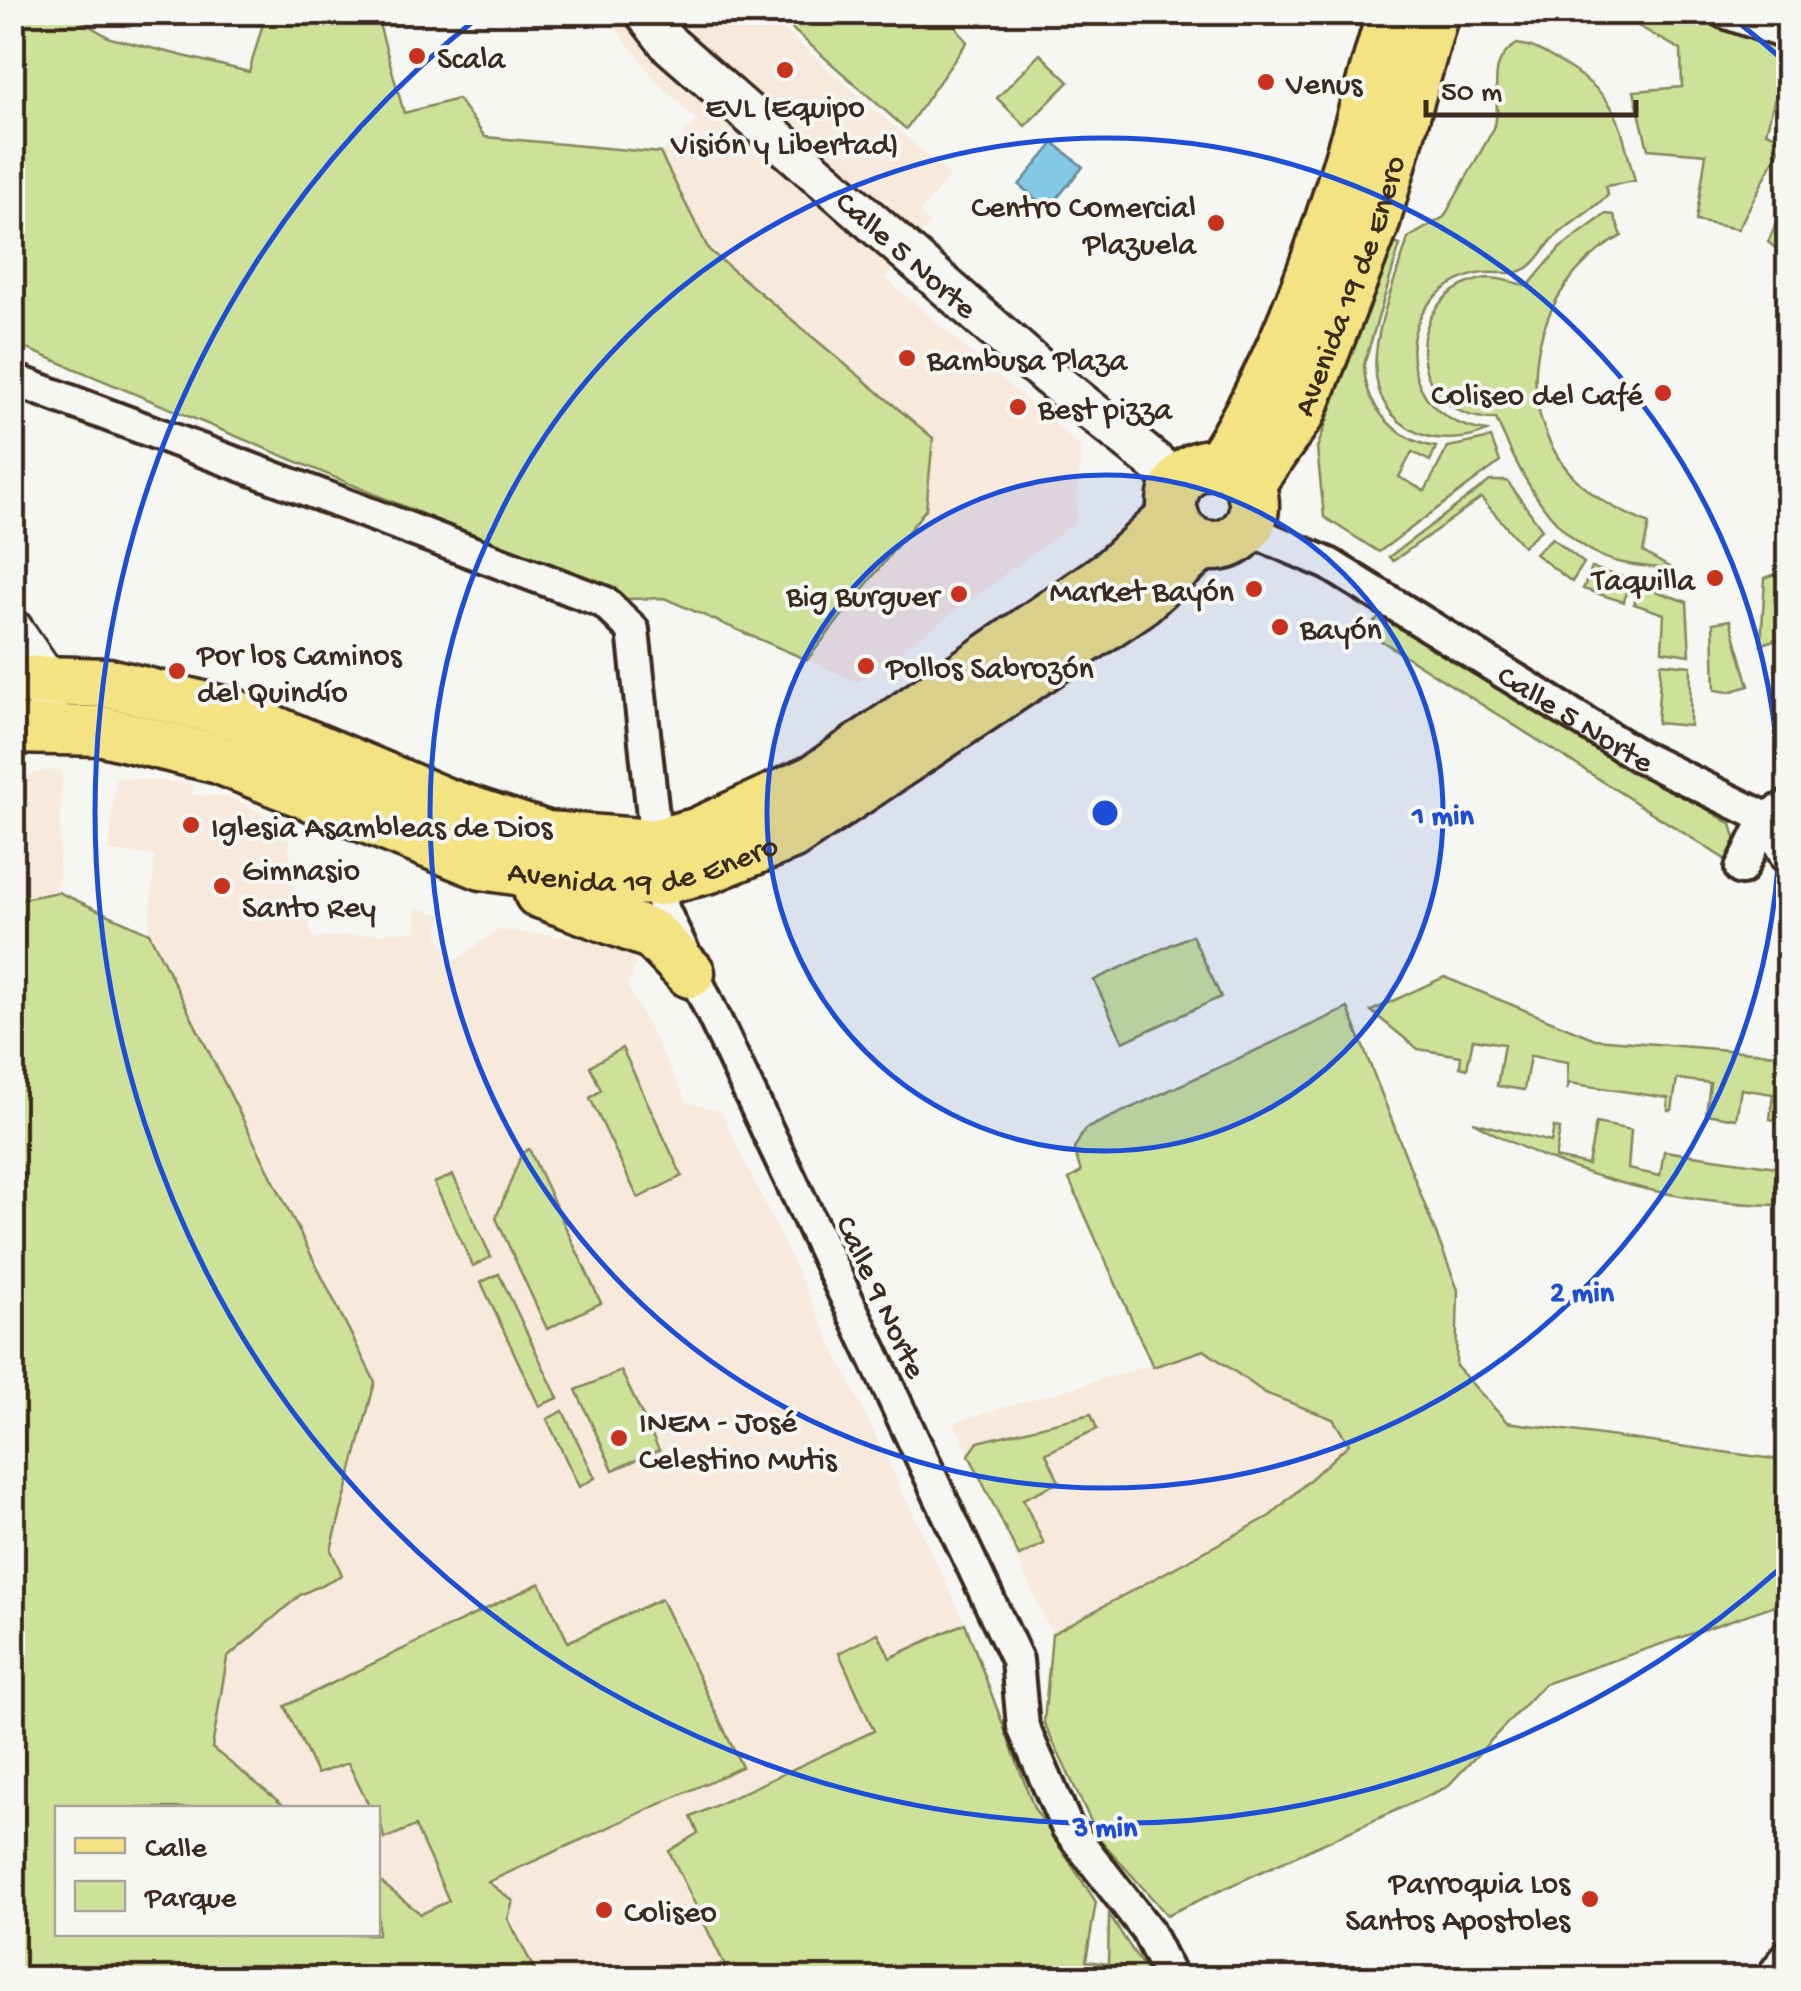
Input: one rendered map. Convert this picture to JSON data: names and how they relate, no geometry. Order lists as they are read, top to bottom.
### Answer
{
  "streets": {
    "main road": ["Avenida 19 de Enero"],
    "street": ["Calle 5 Norte", "Calle 9 Norte"]
  },
  "crossings": [
    ["Calle 5 Norte", "Avenida 19 de Enero"],
    ["Avenida 19 de Enero", "Calle 9 Norte"]
  ],
  "places": [
    "Scala",
    "EVL (Equipo Visión y Libertad)",
    "Venus",
    "Centro Comercial Plazuela",
    "Bambusa Plaza",
    "Coliseo del Café",
    "Best pizza",
    "Taquilla",
    "Market Bayón",
    "Big Burguer",
    "Bayón",
    "Pollos Sabrozón",
    "Por los Caminos del Quindío",
    "Iglesia Asambleas de Dios",
    "Gimnasio Santo Rey",
    "INEM - José Celestino Mutis",
    "Parroquia Los Santos Apostoles",
    "Coliseo"
  ],
  "legend": ["Calle", "Parque"],
  "scale_bar": "50 m",
  "rings": ["1 min", "2 min", "3 min"]
}
